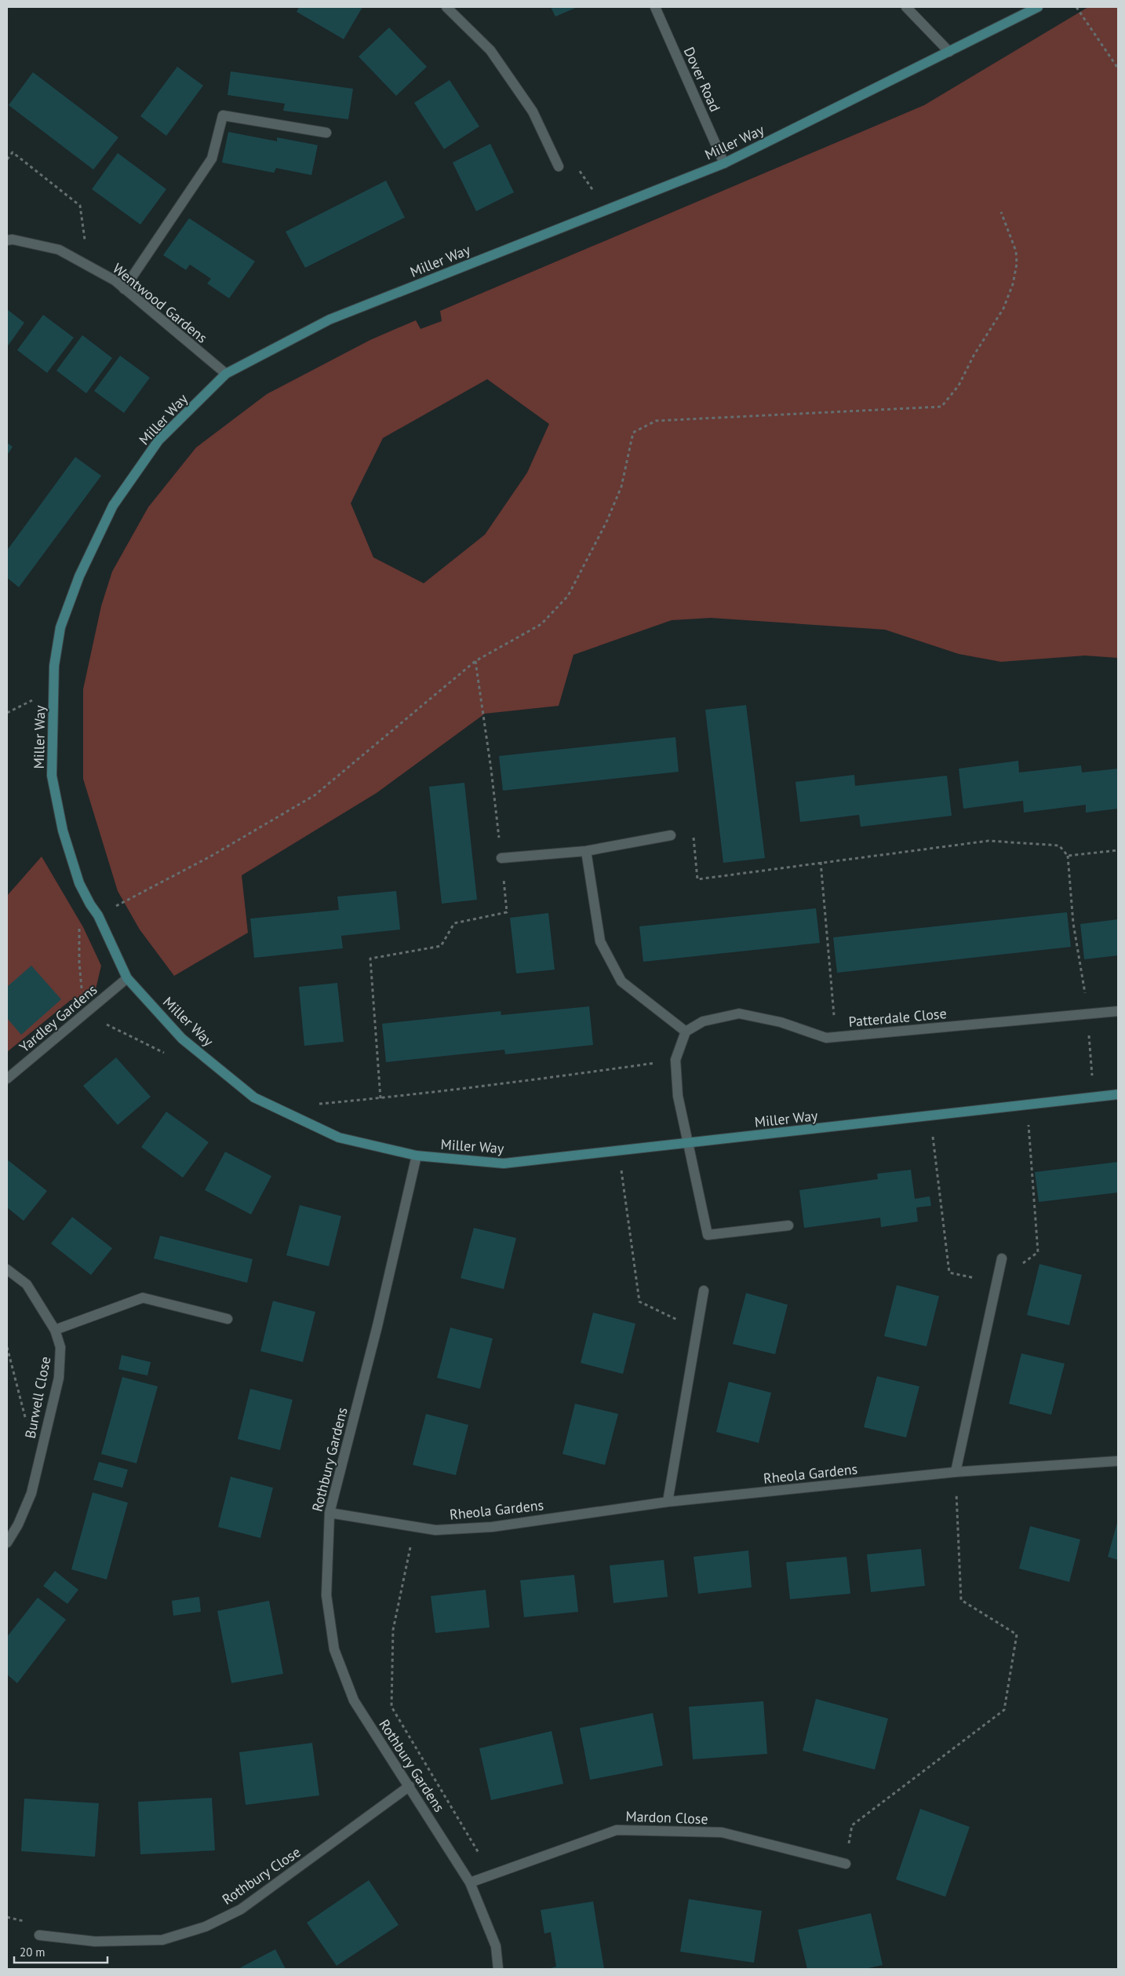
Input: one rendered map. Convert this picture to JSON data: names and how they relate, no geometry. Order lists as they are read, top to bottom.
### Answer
{
  "streets": {
    "street": [
      "Dover Road",
      "Miller Way",
      "Wentwood Gardens",
      "Patterdale Close",
      "Yardley Gardens",
      "Burwell Close",
      "Rothbury Gardens",
      "Rheola Gardens",
      "Mardon Close",
      "Rothbury Close"
    ]
  },
  "crossings": [
    ["Dover Road", "Miller Way"],
    ["Miller Way", "Wentwood Gardens"],
    ["Miller Way", "Yardley Gardens"],
    ["Miller Way", "Rothbury Gardens"],
    ["Rothbury Gardens", "Rheola Gardens"],
    ["Rothbury Gardens", "Mardon Close"],
    ["Rothbury Gardens", "Rothbury Close"]
  ],
  "scale_bar": "20 m"
}
